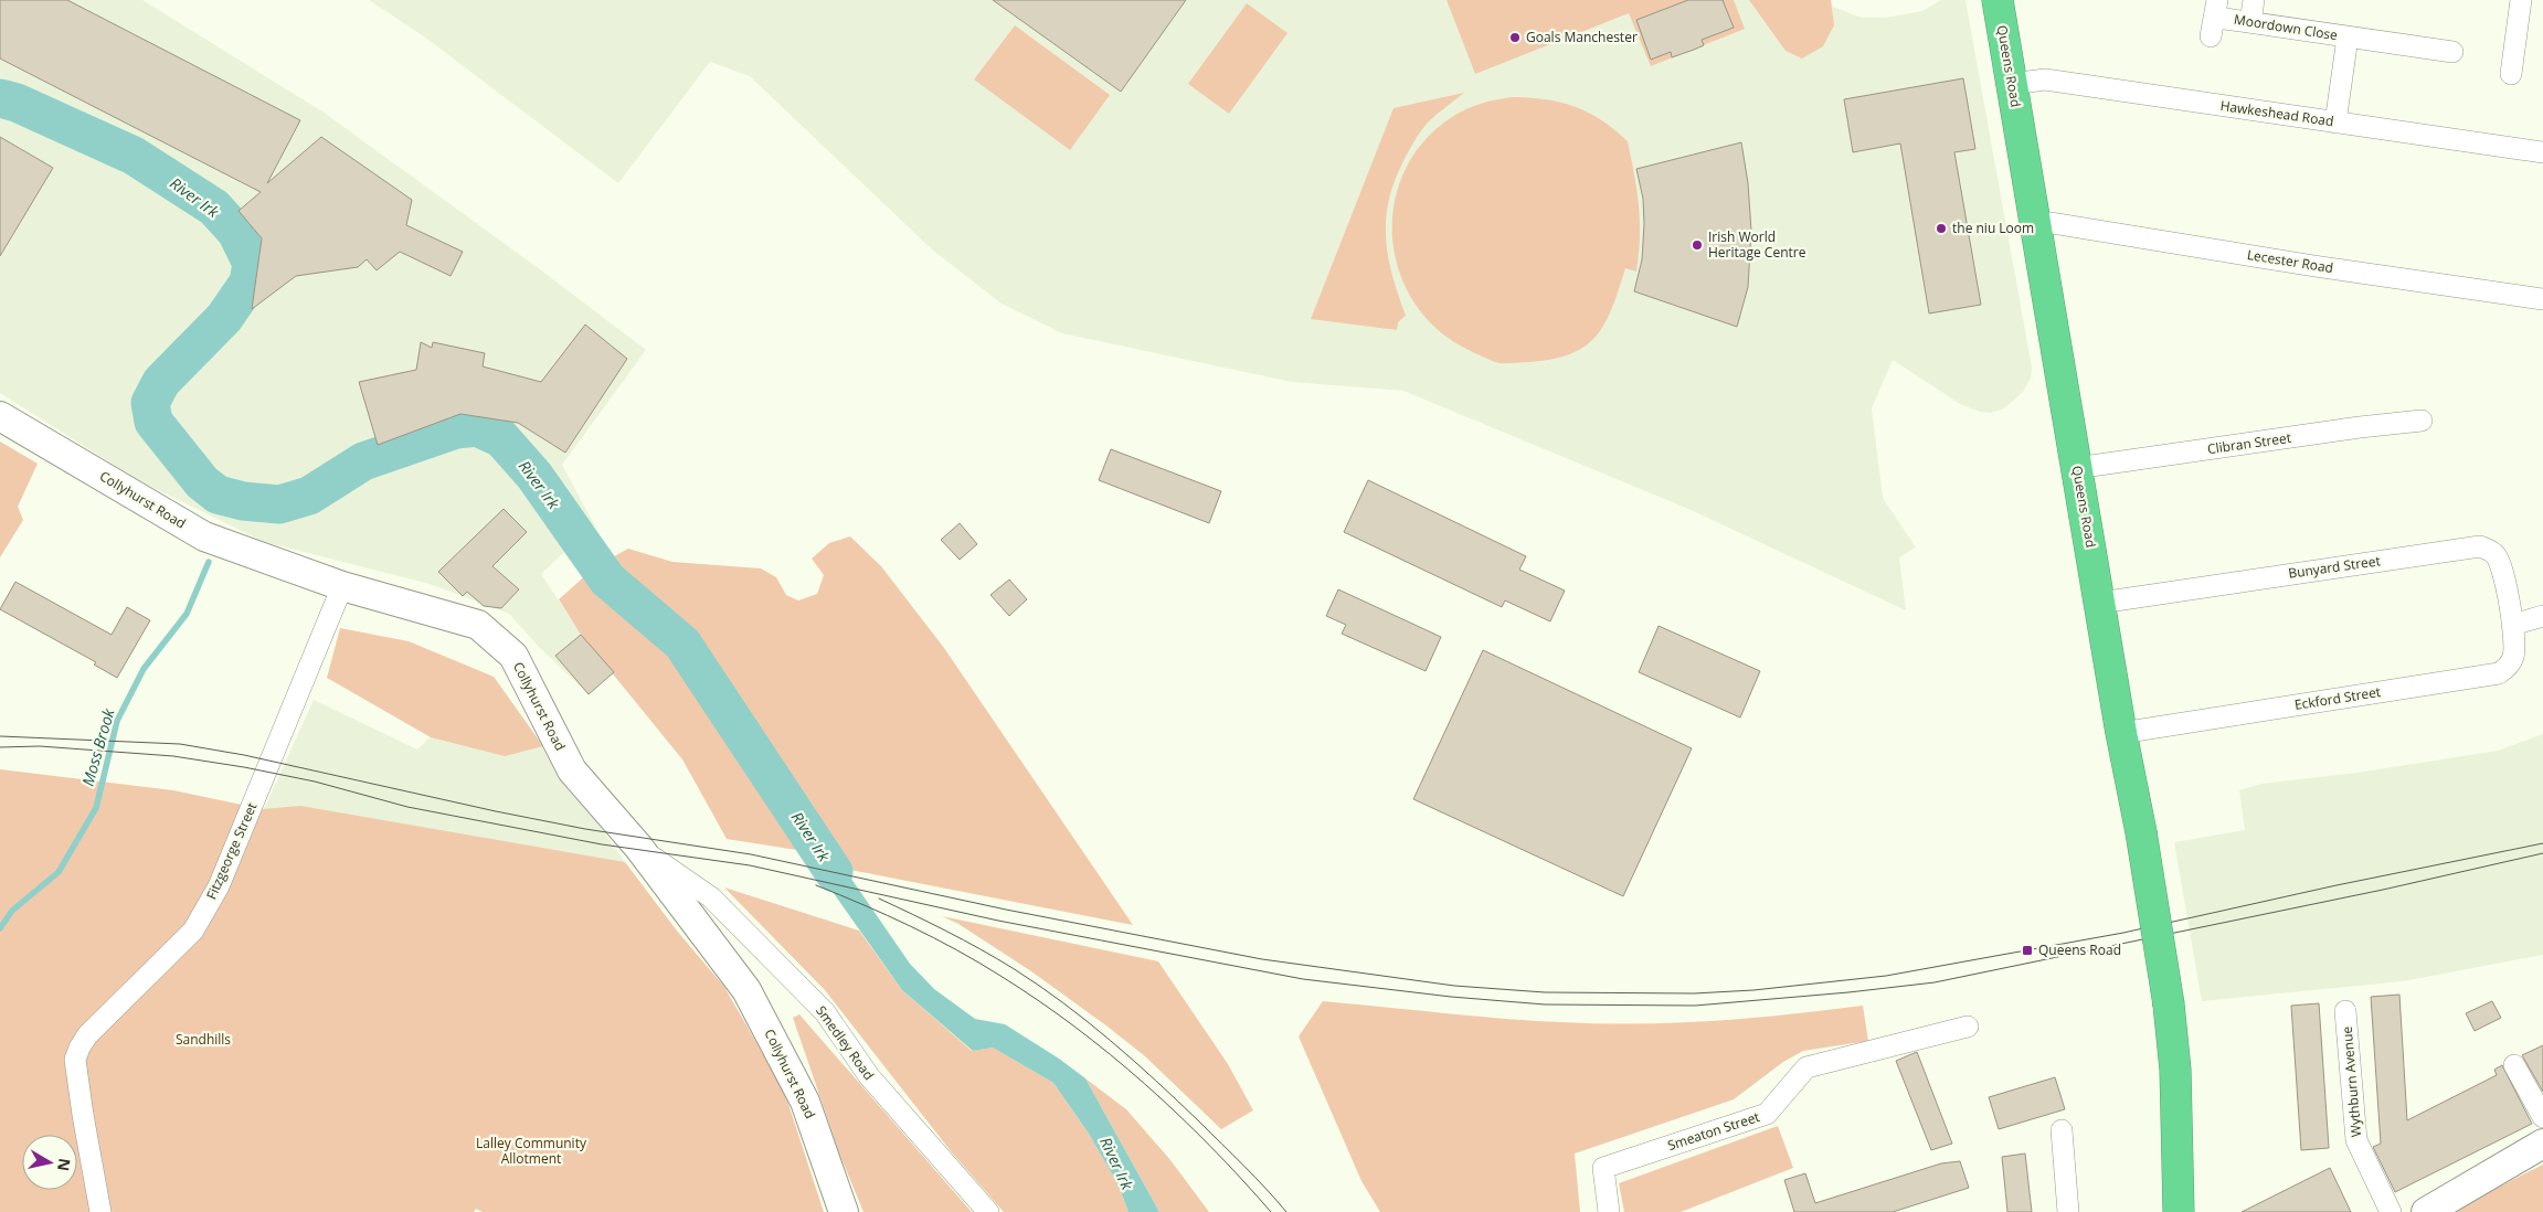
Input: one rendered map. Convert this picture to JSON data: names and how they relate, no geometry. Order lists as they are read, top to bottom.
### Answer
{
  "streets": {
    "highway": ["Queens Road"],
    "street": [
      "Moordown Close",
      "Hawkeshead Road",
      "Lecester Road",
      "Clibran Street",
      "Collyhurst Road",
      "Bunyard Street",
      "Eckford Street",
      "Fitzgeorge Street",
      "Smedley Road",
      "Wythburn Avenue",
      "Smeaton Street"
    ]
  },
  "crossings": [
    ["Moordown Close", "Hawkeshead Road"],
    ["Queens Road", "Hawkeshead Road"],
    ["Queens Road", "Lecester Road"],
    ["Queens Road", "Clibran Street"],
    ["Queens Road", "Bunyard Street"],
    ["Queens Road", "Eckford Street"],
    ["Collyhurst Road", "Fitzgeorge Street"],
    ["Collyhurst Road", "Smedley Road"],
    ["Bunyard Street", "Eckford Street"]
  ],
  "water": ["River Irk", "Moss Brook"],
  "parks": ["Sandhills", "Lalley Community Allotment"],
  "places": {
    "other": ["Goals Manchester", "the niu Loom", "Irish World Heritage Centre"],
    "transit": ["Queens Road"]
  },
  "north": "right"
}
